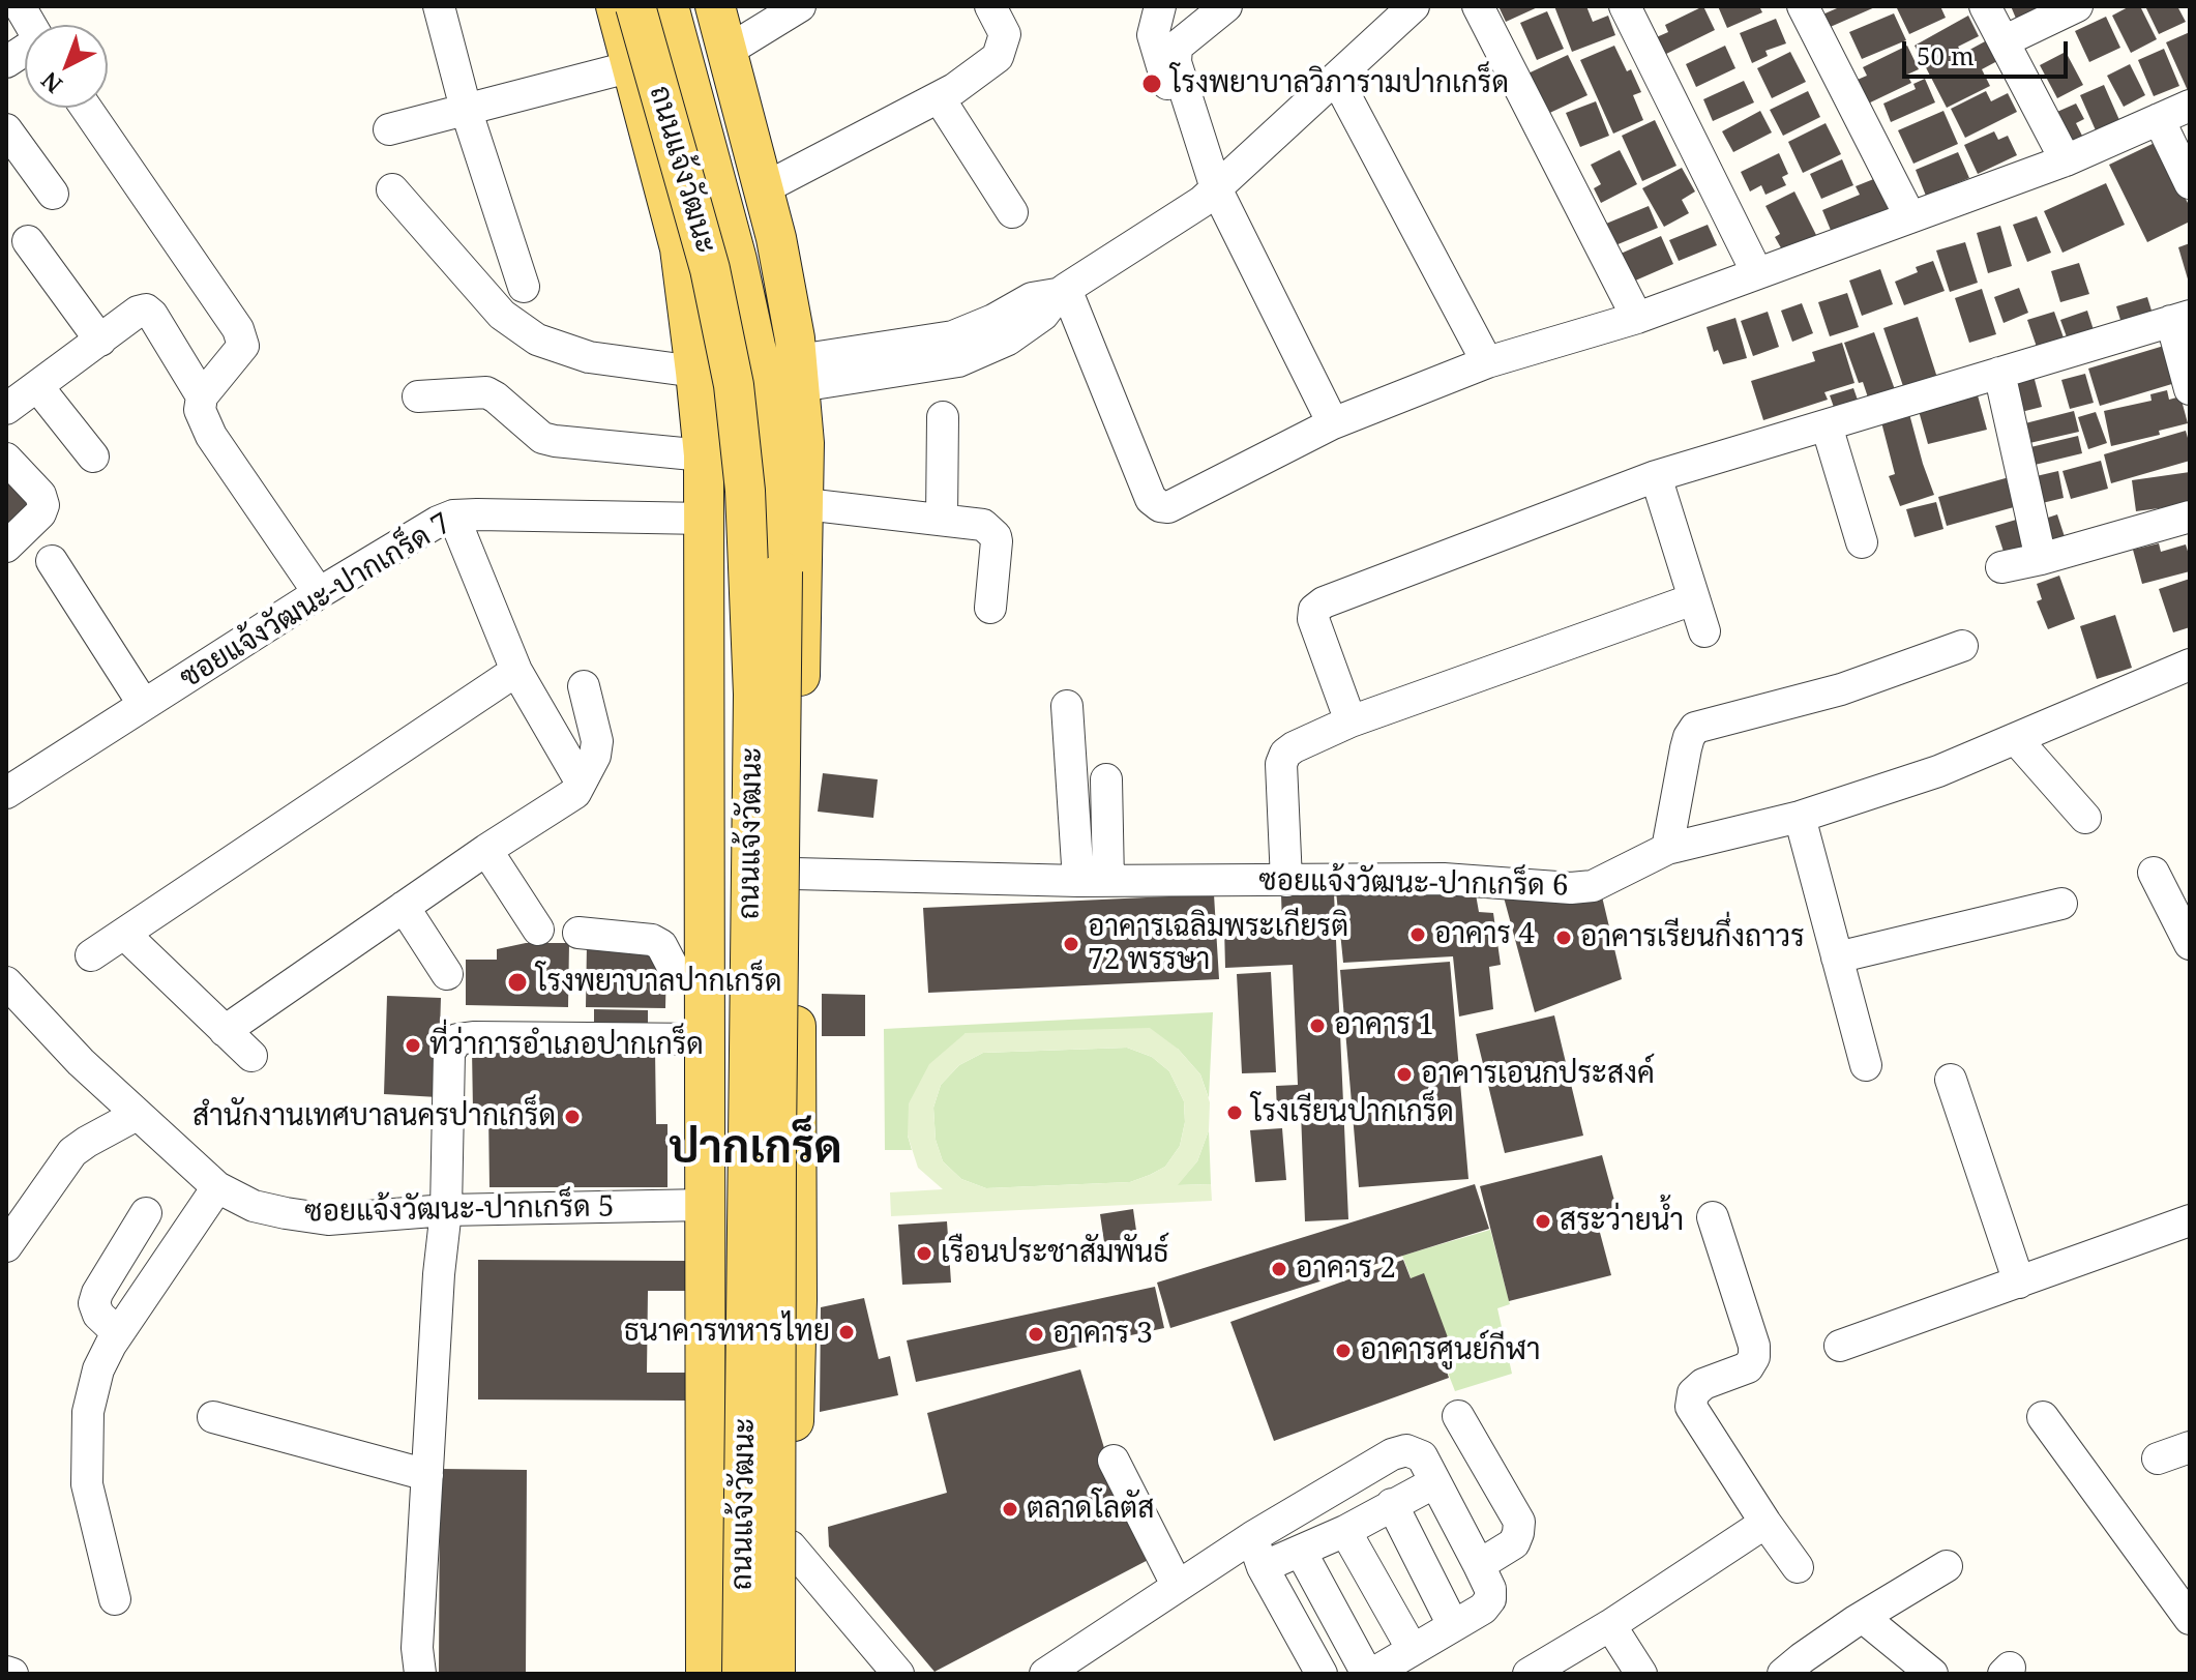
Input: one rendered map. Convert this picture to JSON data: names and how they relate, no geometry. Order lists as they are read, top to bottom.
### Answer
{
  "streets": {
    "main road": ["ถนนแจ้งวัฒนะ"],
    "street": ["ซอยแจ้งวัฒนะ-ปากเกร็ด 7", "ซอยแจ้งวัฒนะ-ปากเกร็ด 6", "ซอยแจ้งวัฒนะ-ปากเกร็ด 5"]
  },
  "crossings": [
    ["ถนนแจ้งวัฒนะ", "ซอยแจ้งวัฒนะ-ปากเกร็ด 7"],
    ["ถนนแจ้งวัฒนะ", "ซอยแจ้งวัฒนะ-ปากเกร็ด 6"],
    ["ถนนแจ้งวัฒนะ", "ซอยแจ้งวัฒนะ-ปากเกร็ด 5"]
  ],
  "districts": ["ปากเกร็ด"],
  "places": [
    "โรงพยาบาลวิภารามปากเกร็ด",
    "อาคาร 4",
    "อาคารเรียนกึ่งถาวร",
    "อาคารเฉลิมพระเกียรติ 72 พรรษา",
    "โรงพยาบาลปากเกร็ด",
    "อาคาร 1",
    "ที่ว่าการอำเภอปากเกร็ด",
    "อาคารเอนกประสงค์",
    "โรงเรียนปากเกร็ด",
    "สำนักงานเทศบาลนครปากเกร็ด",
    "สระว่ายน้ำ",
    "เรือนประชาสัมพันธ์",
    "อาคาร 2",
    "ธนาคารทหารไทย",
    "อาคาร 3",
    "อาคารศูนย์กีฬา",
    "ตลาดโลตัส"
  ],
  "scale_bar": "50 m",
  "north": "bottom left"
}
